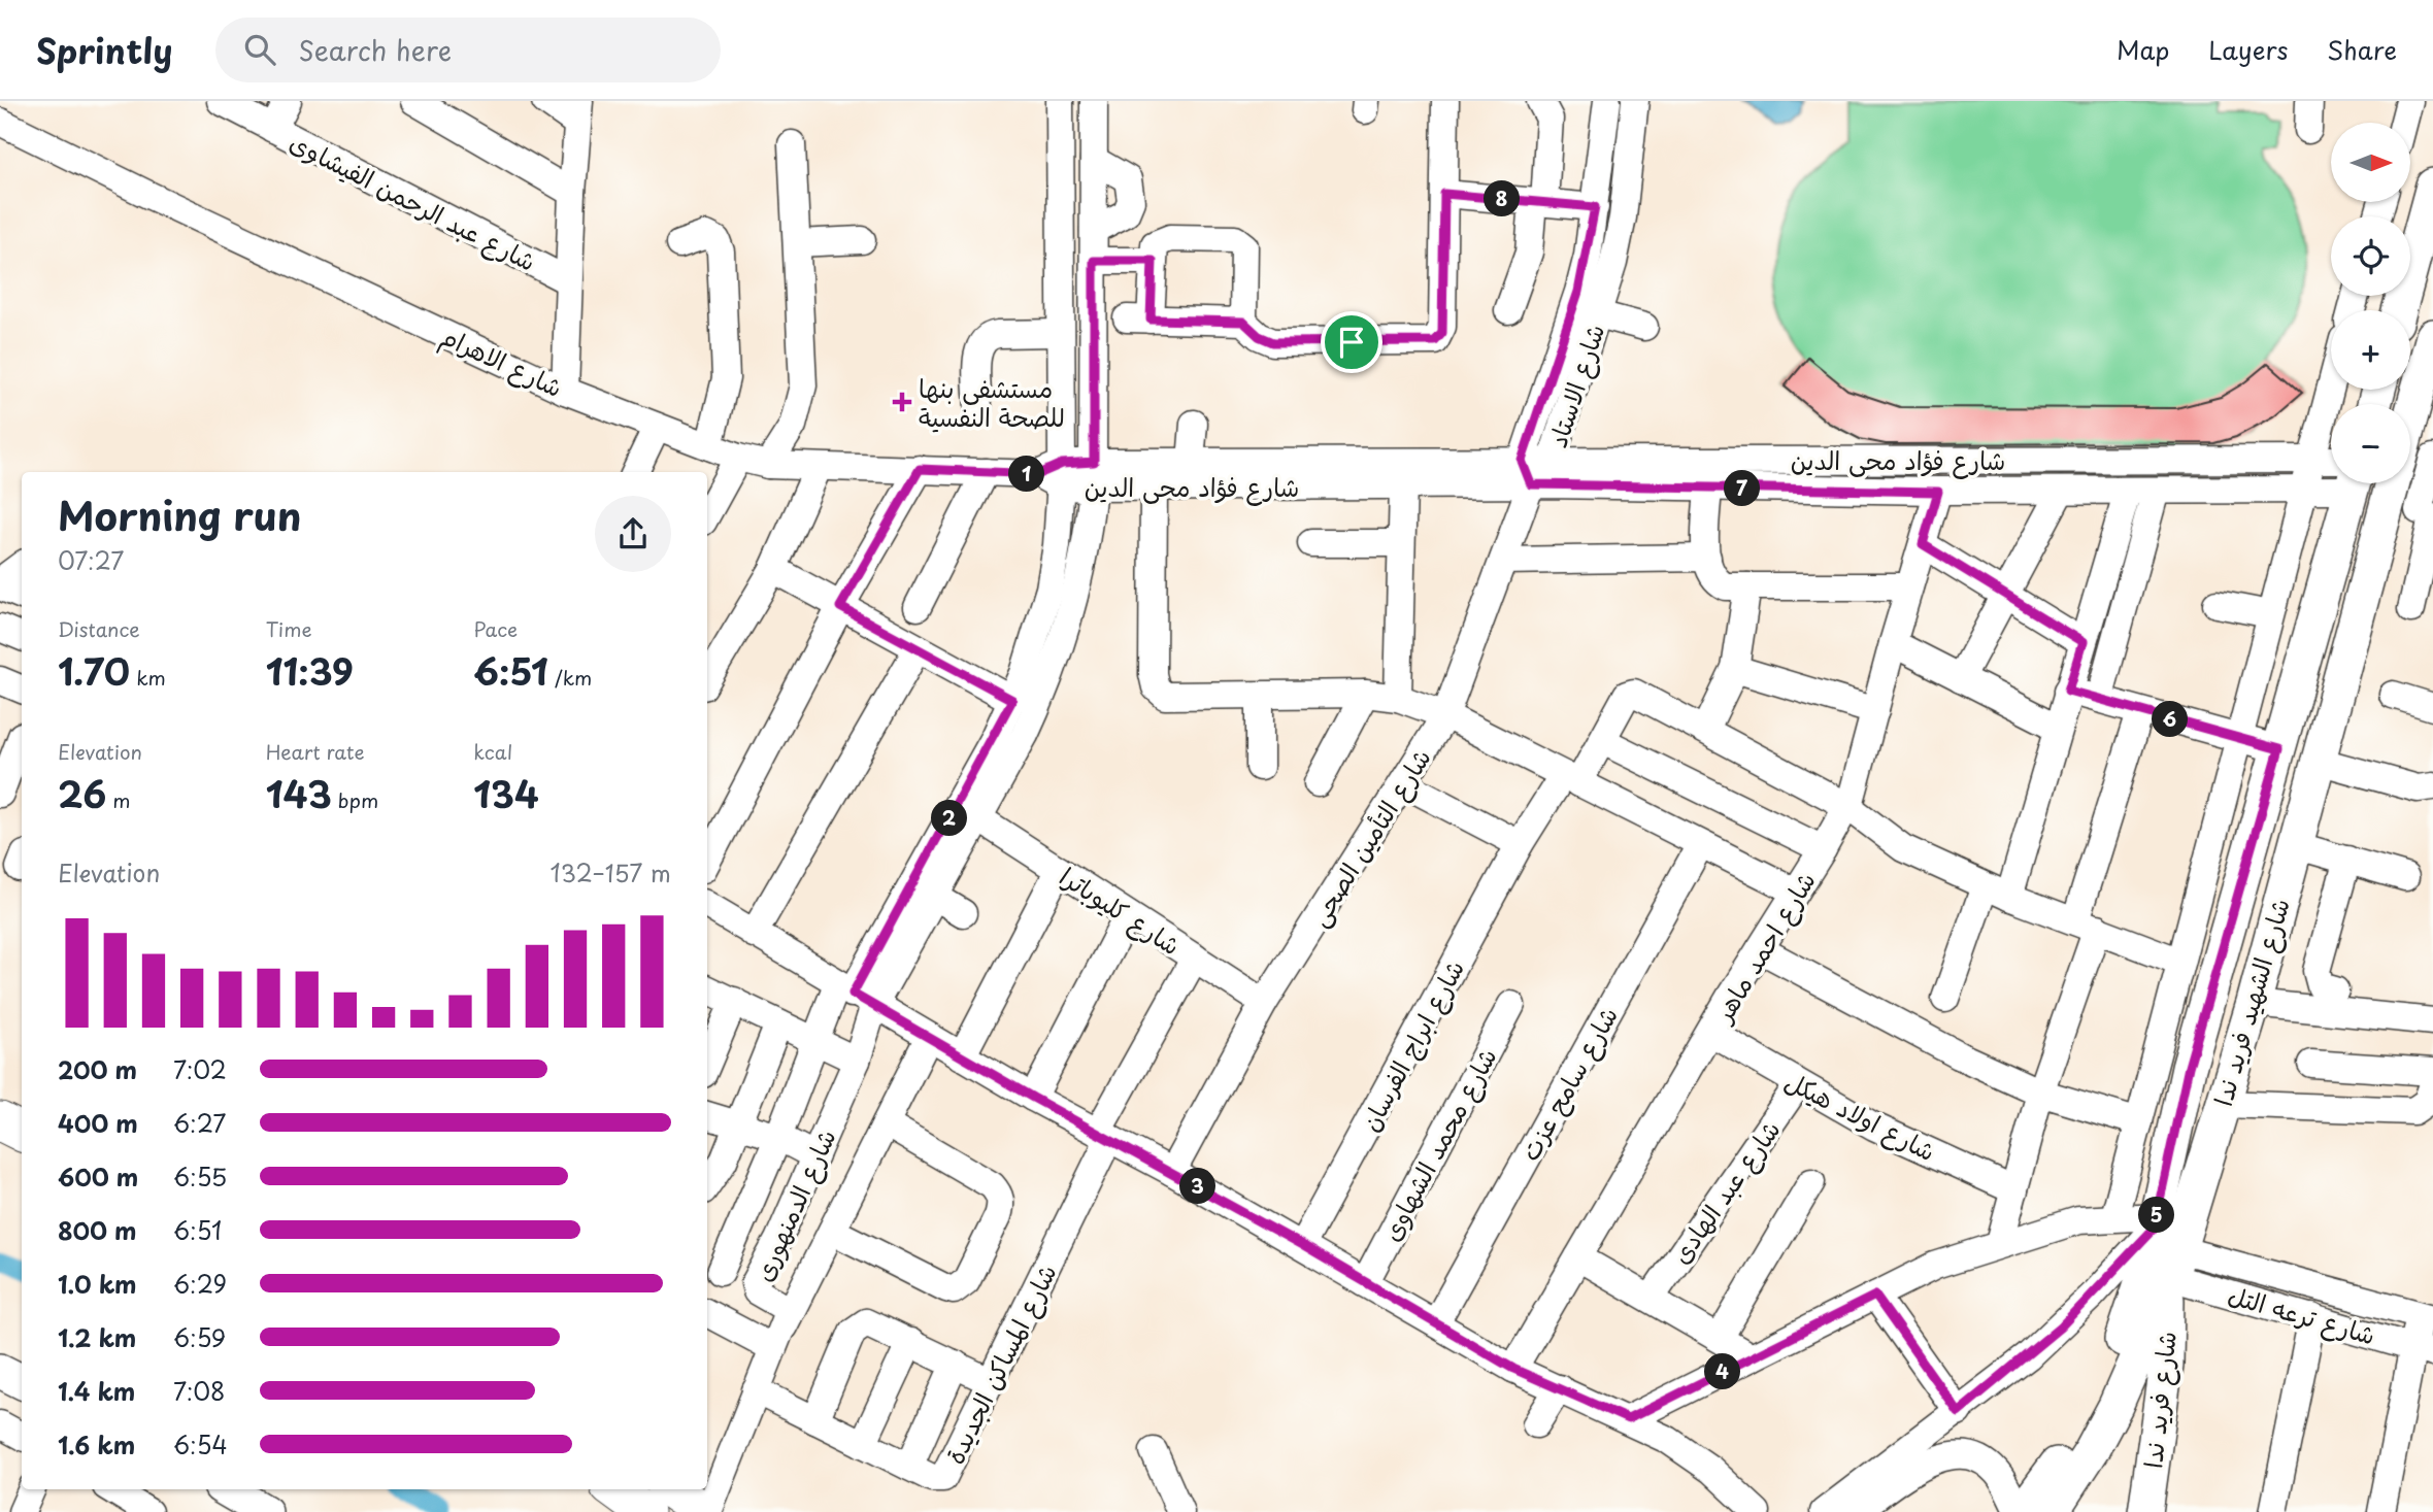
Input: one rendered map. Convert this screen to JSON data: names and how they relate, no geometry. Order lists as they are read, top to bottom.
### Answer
{
  "streets": {
    "main road": ["شارع الشهيد فريد ندا", "شارع فريد ندا"],
    "street": [
      "شارع عبد الرحمن الفيشاوى",
      "شارع الاهرام",
      "شارع الاستاد",
      "شارع فؤاد محى الدين",
      "شارع التأمين الصحى",
      "شارع كليوباترا",
      "شارع احمد ماهر",
      "شارع ابراج الفرسان",
      "شارع سامح عزت",
      "شارع اولاد هيكل",
      "شارع محمد الشهاوى",
      "شارع عبد الهادى",
      "شارع الدمنهورى",
      "شارع ترعه التل",
      "شارع المساكن الجديدة"
    ]
  },
  "crossings": [
    ["شارع الاهرام", "شارع فؤاد محى الدين"],
    ["شارع الاستاد", "شارع فؤاد محى الدين"],
    ["شارع الاستاد", "شارع التأمين الصحى"],
    ["شارع فؤاد محى الدين", "شارع التأمين الصحى"],
    ["شارع فؤاد محى الدين", "شارع احمد ماهر"],
    ["شارع التأمين الصحى", "شارع كليوباترا"],
    ["شارع كليوباترا", "شارع المساكن الجديدة"],
    ["شارع احمد ماهر", "شارع اولاد هيكل"],
    ["شارع الشهيد فريد ندا", "شارع ترعه التل"],
    ["شارع الشهيد فريد ندا", "شارع فريد ندا"],
    ["شارع اولاد هيكل", "شارع عبد الهادى"],
    ["شارع ترعه التل", "شارع فريد ندا"]
  ],
  "places": {
    "health": ["مستشفى بنها للصحة النفسية"]
  },
  "north": "right",
  "page": {
    "header": "Sprintly",
    "search": "Search here",
    "nav": ["Map", "Layers", "Share"],
    "map_buttons": ["+", "−"],
    "pins": [
      "8",
      "1",
      "7",
      "6",
      "2",
      "3",
      "5",
      "4"
    ],
    "heading": ["Morning run", "07:27"],
    "stats": [
      ["Distance", "1.70 km"],
      ["Time", "11:39"],
      ["Pace", "6:51 /km"],
      ["Elevation", "26 m"],
      ["Heart rate", "143 bpm"],
      ["kcal", "134"]
    ],
    "chart": ["Elevation", "132–157 m"],
    "list": [
      {
        "name": "200 m",
        "note": "7:02"
      },
      {
        "name": "400 m",
        "note": "6:27"
      },
      {
        "name": "600 m",
        "note": "6:55"
      },
      {
        "name": "800 m",
        "note": "6:51"
      },
      {
        "name": "1.0 km",
        "note": "6:29"
      },
      {
        "name": "1.2 km",
        "note": "6:59"
      },
      {
        "name": "1.4 km",
        "note": "7:08"
      },
      {
        "name": "1.6 km",
        "note": "6:54"
      }
    ]
  }
}
